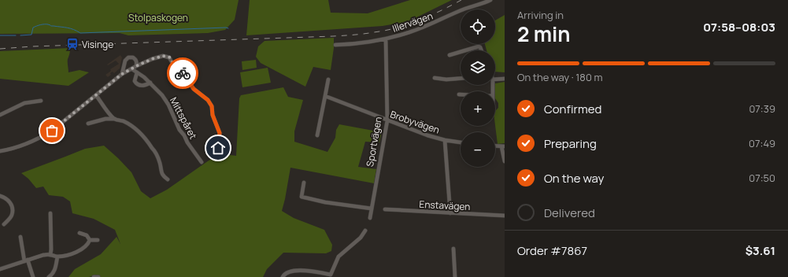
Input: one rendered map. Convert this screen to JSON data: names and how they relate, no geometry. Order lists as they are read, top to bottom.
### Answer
{
  "streets": {
    "street": [
      "Illervägen",
      "Mittspåret",
      "Brobyvägen",
      "Sportvägen",
      "Enstavägen"
    ]
  },
  "crossings": [
    ["Illervägen", "Sportvägen"],
    ["Brobyvägen", "Sportvägen"]
  ],
  "parks": ["Stolpaskogen"],
  "places": {
    "station": ["Visinge"]
  },
  "page": {
    "heading": ["2 min", "Arriving in", "07:58–08:03"],
    "panel": ["Order #7867", "$3.61"],
    "map_buttons": ["+", "−"],
    "bar": "On the way · 180 m",
    "list": [
      ["Confirmed", "07:39"],
      ["Preparing", "07:49"],
      ["On the way", "07:50"],
      "Delivered"
    ]
  }
}
